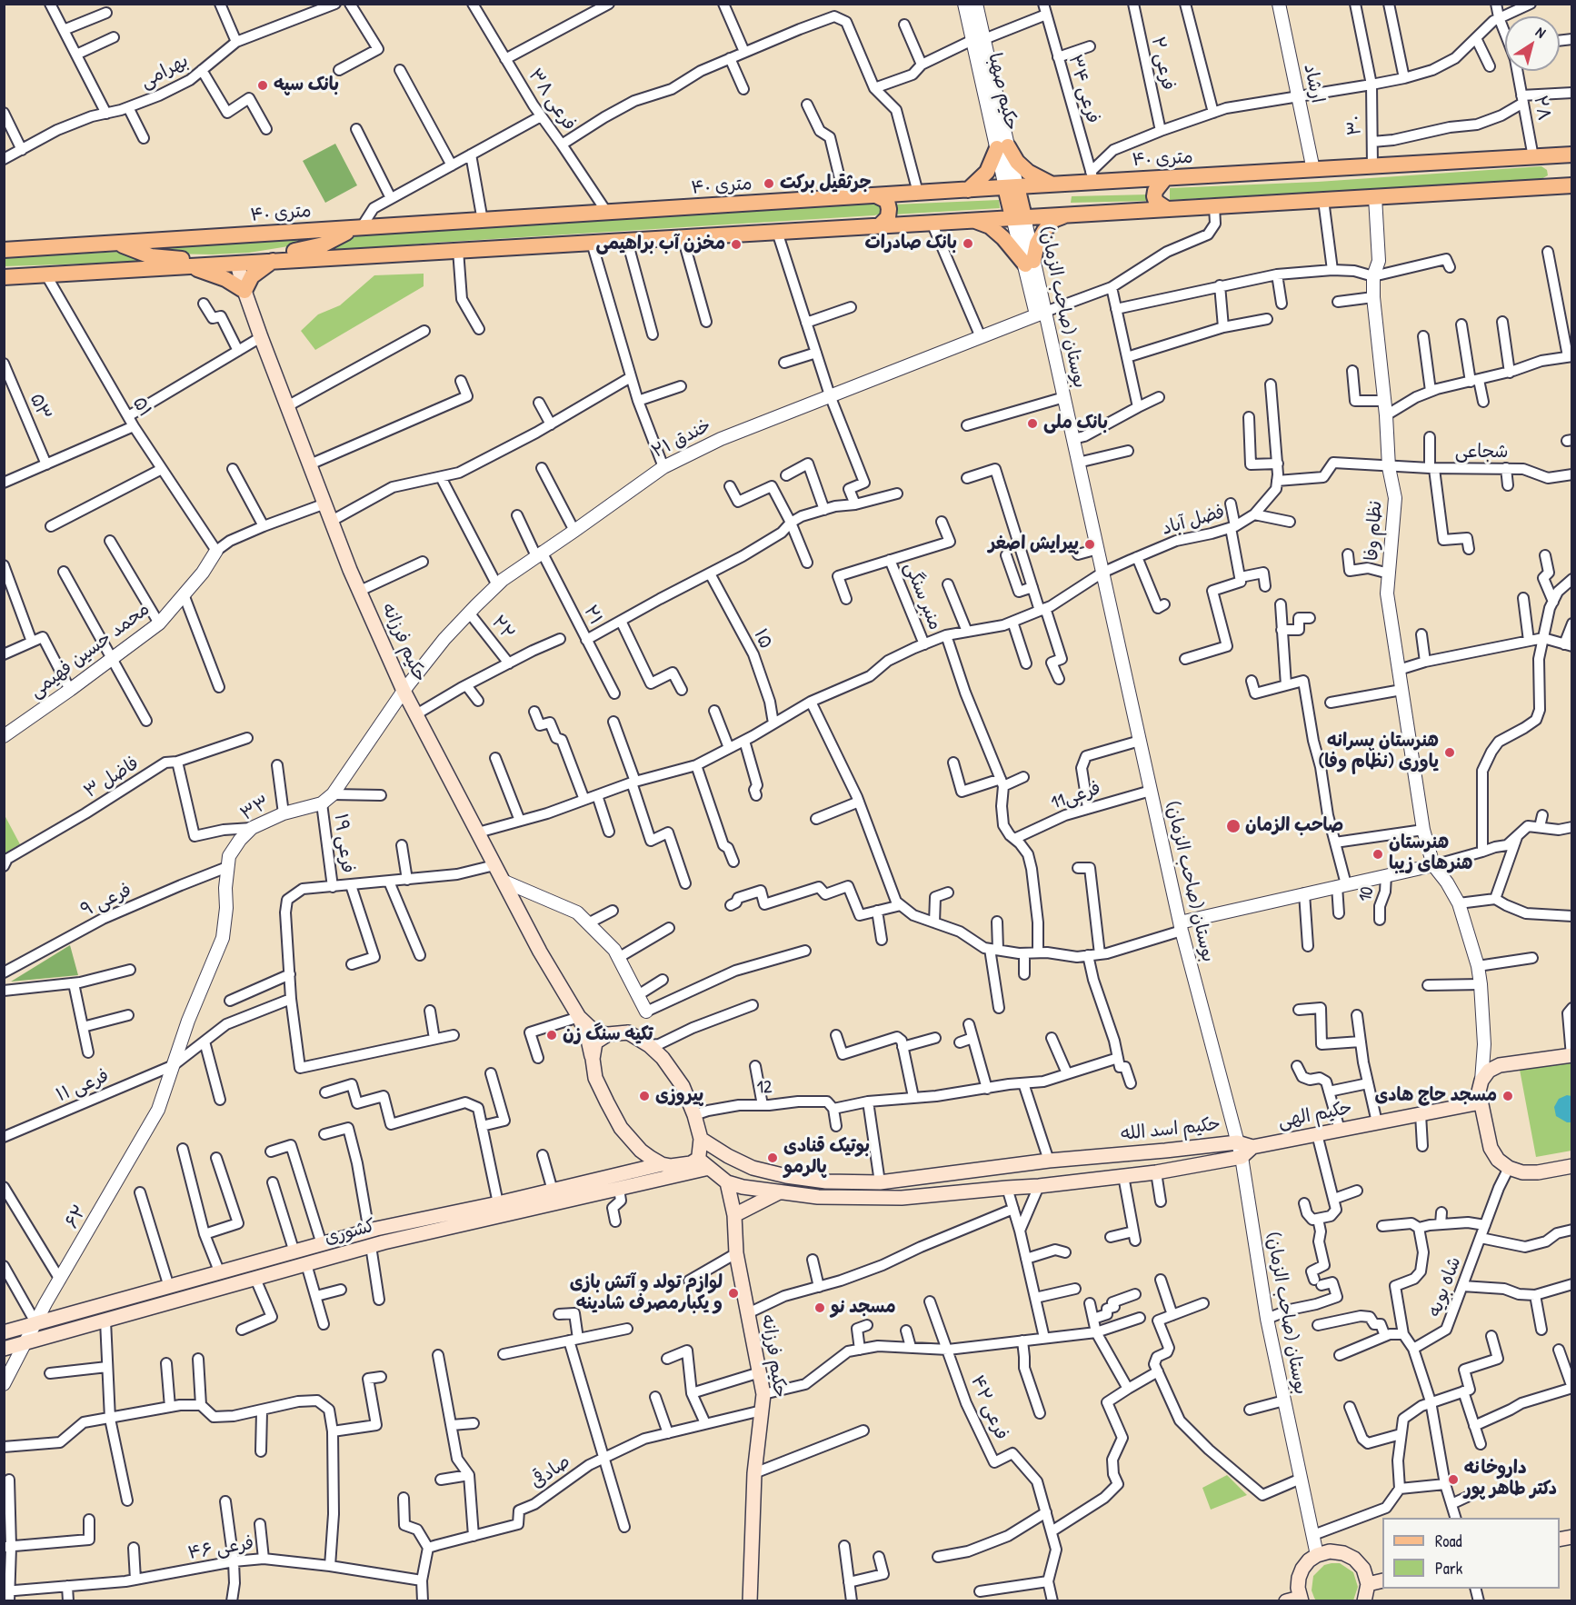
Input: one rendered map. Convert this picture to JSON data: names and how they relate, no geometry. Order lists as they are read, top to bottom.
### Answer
{
  "streets": {
    "main road": [
      "۴۰ متری",
      "حکیم فرزانه",
      "حکیم الهی",
      "حکیم اسد الله",
      "کشوری"
    ],
    "street": [
      "فرعی ۲",
      "بهرامی",
      "ارشاد",
      "فرعی ۳۴",
      "حکیم صهبا",
      "فرعی ۳۸",
      "۲۸",
      "۳۰",
      "بوستان (صاحب الزمان)",
      "۵۳",
      "۵۱",
      "۲۱ خندق",
      "شجاعی",
      "فضل آباد",
      "نظام وفا",
      "منبر سنگی",
      "۲۱",
      "۲۲",
      "۱۵",
      "محمد حسین فهیمی",
      "فاضل ۳",
      "فرعی11",
      "۳۳",
      "فرعی ۱۹",
      "10",
      "فرعی ۹",
      "فرعی ۱۱",
      "12",
      "۶۲",
      "شاه بویه",
      "فرعی ۴۲",
      "صادقی",
      "فرعی ۴۶"
    ]
  },
  "crossings": [
    ["ارشاد", "۴۰ متری"],
    ["فرعی ۳۴", "۴۰ متری"],
    ["حکیم صهبا", "۴۰ متری"],
    ["فرعی ۳۸", "۴۰ متری"],
    ["۲۸", "۴۰ متری"],
    ["۳۰", "۴۰ متری"],
    ["بوستان (صاحب الزمان)", "۲۱ خندق"],
    ["بوستان (صاحب الزمان)", "فضل آباد"],
    ["بوستان (صاحب الزمان)", "فرعی11"],
    ["بوستان (صاحب الزمان)", "حکیم اسد الله"],
    ["۵۱", "محمد حسین فهیمی"],
    ["۲۱ خندق", "۲۱"],
    ["۲۱ خندق", "۲۲"],
    ["۲۱ خندق", "حکیم فرزانه"],
    ["۲۱ خندق", "۳۳"],
    ["شجاعی", "فضل آباد"],
    ["شجاعی", "نظام وفا"],
    ["فضل آباد", "منبر سنگی"],
    ["فضل آباد", "۱۵"],
    ["فضل آباد", "حکیم فرزانه"],
    ["حکیم فرزانه", "محمد حسین فهیمی"],
    ["حکیم فرزانه", "۳۳"],
    ["حکیم فرزانه", "حکیم اسد الله"],
    ["حکیم فرزانه", "صادقی"],
    ["۳۳", "فرعی ۱۹"],
    ["۳۳", "فرعی ۹"],
    ["۳۳", "فرعی ۱۱"],
    ["۳۳", "۶۲"],
    ["فرعی ۱۱", "۶۲"],
    ["حکیم الهی", "حکیم اسد الله"],
    ["۶۲", "کشوری"]
  ],
  "places": [
    "بانک سپه",
    "جرثقیل برکت",
    "بانک صادرات",
    "مخزن آب براهیمی",
    "بانک ملی",
    "پیرایش اصغر",
    "هنرستان پسرانه یاوری (نظام وفا)",
    "صاحب الزمان",
    "هنرستان هنرهای زیبا",
    "تکیه سنگ زن",
    "پیروزی",
    "مسجد حاج هادی",
    "بوتیک قنادی پالرمو",
    "لوازم تولد و آتش بازی و یکبارمصرف شادینه",
    "مسجد نو",
    "داروخانه دکتر طاهر پور"
  ],
  "legend": ["Road", "Park"],
  "north": "top right"
}
